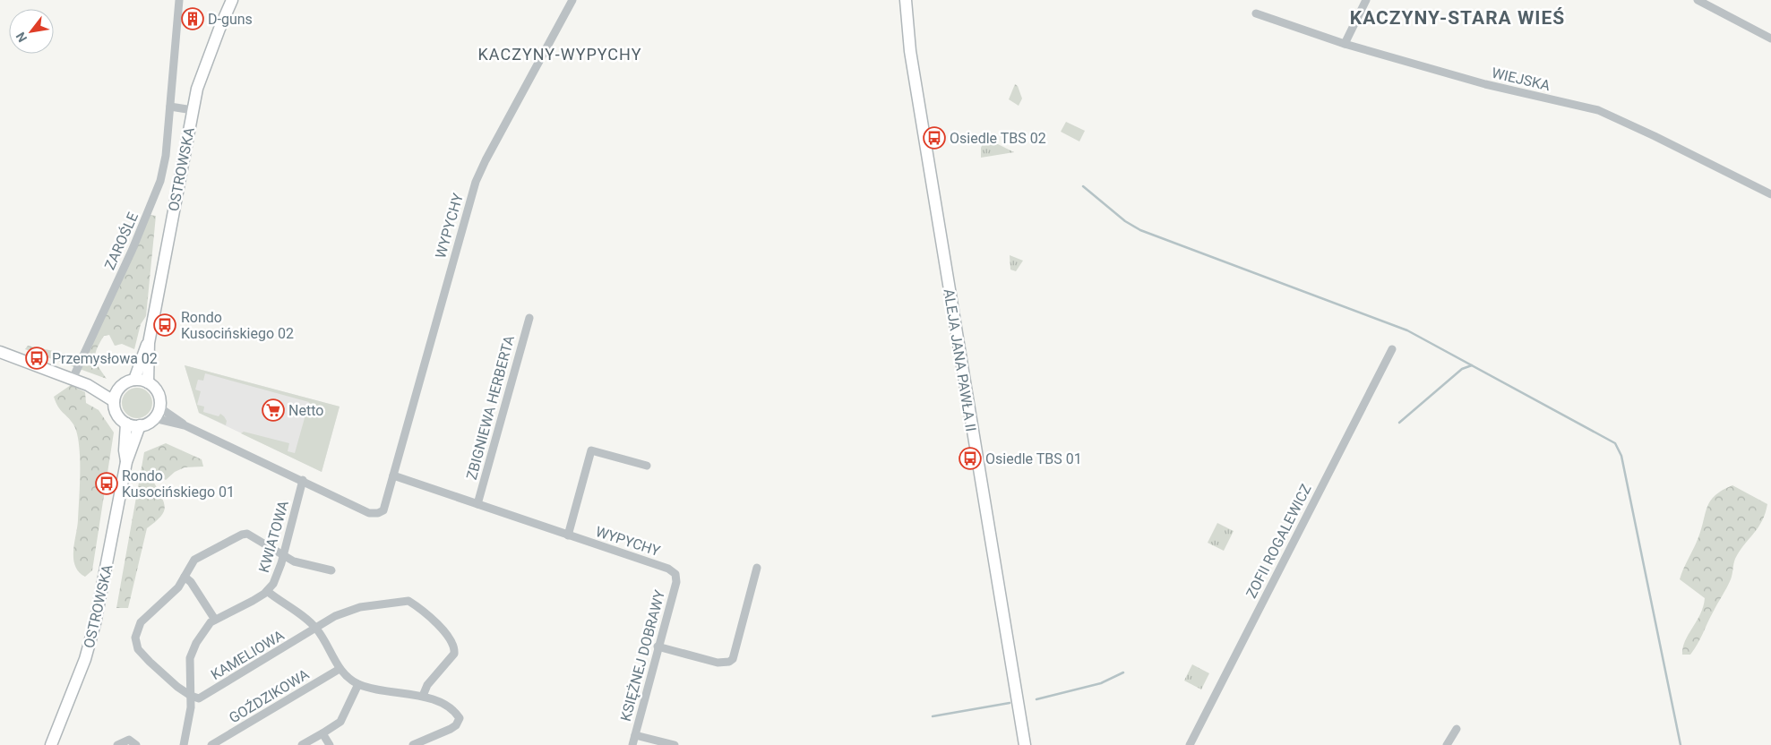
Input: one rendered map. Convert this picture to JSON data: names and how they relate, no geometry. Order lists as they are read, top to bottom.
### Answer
{
  "streets": {
    "main road": ["OSTROWSKA", "ALEJA JANA PAWŁA II"],
    "street": [
      "WIEJSKA",
      "WYPYCHY",
      "ZAROŚLE",
      "ZBIGNIEWA HERBERTA",
      "KWIATOWA",
      "ZOFII ROGALEWICZ",
      "KAMELIOWA",
      "KSIĘŻNEJ DOBRAWY",
      "GOŹDZIKOWA"
    ]
  },
  "crossings": [
    ["WYPYCHY", "ZBIGNIEWA HERBERTA"],
    ["WYPYCHY", "KWIATOWA"],
    ["WYPYCHY", "KSIĘŻNEJ DOBRAWY"],
    ["KWIATOWA", "KAMELIOWA"],
    ["KAMELIOWA", "GOŹDZIKOWA"]
  ],
  "districts": ["KACZYNY-STARA WIEŚ", "KACZYNY-WYPYCHY"],
  "places": {
    "building": ["D-guns"],
    "bus stop": [
      "Osiedle TBS 02",
      "Rondo Kusocińskiego 02",
      "Przemysłowa 02",
      "Osiedle TBS 01",
      "Rondo Kusocińskiego 01"
    ],
    "supermarket": ["Netto"]
  },
  "north": "bottom left"
}
